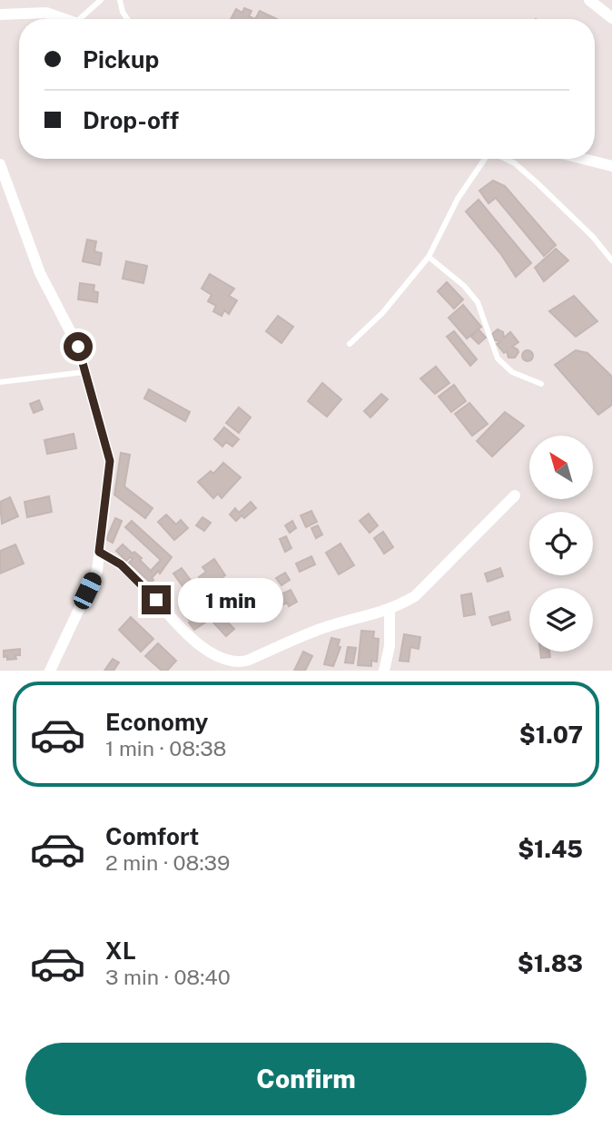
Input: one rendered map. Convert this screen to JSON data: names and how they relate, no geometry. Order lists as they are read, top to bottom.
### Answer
{
  "north": "top left",
  "page": {
    "banner": ["Pickup", "Drop-off"],
    "bubble": "1 min",
    "list": [
      {
        "name": "Economy",
        "note": "1 min · 08:38",
        "value": "$1.07"
      },
      {
        "name": "Comfort",
        "note": "2 min · 08:39",
        "value": "$1.45"
      },
      {
        "name": "XL",
        "note": "3 min · 08:40",
        "value": "$1.83"
      }
    ],
    "buttons": "Confirm"
  }
}
